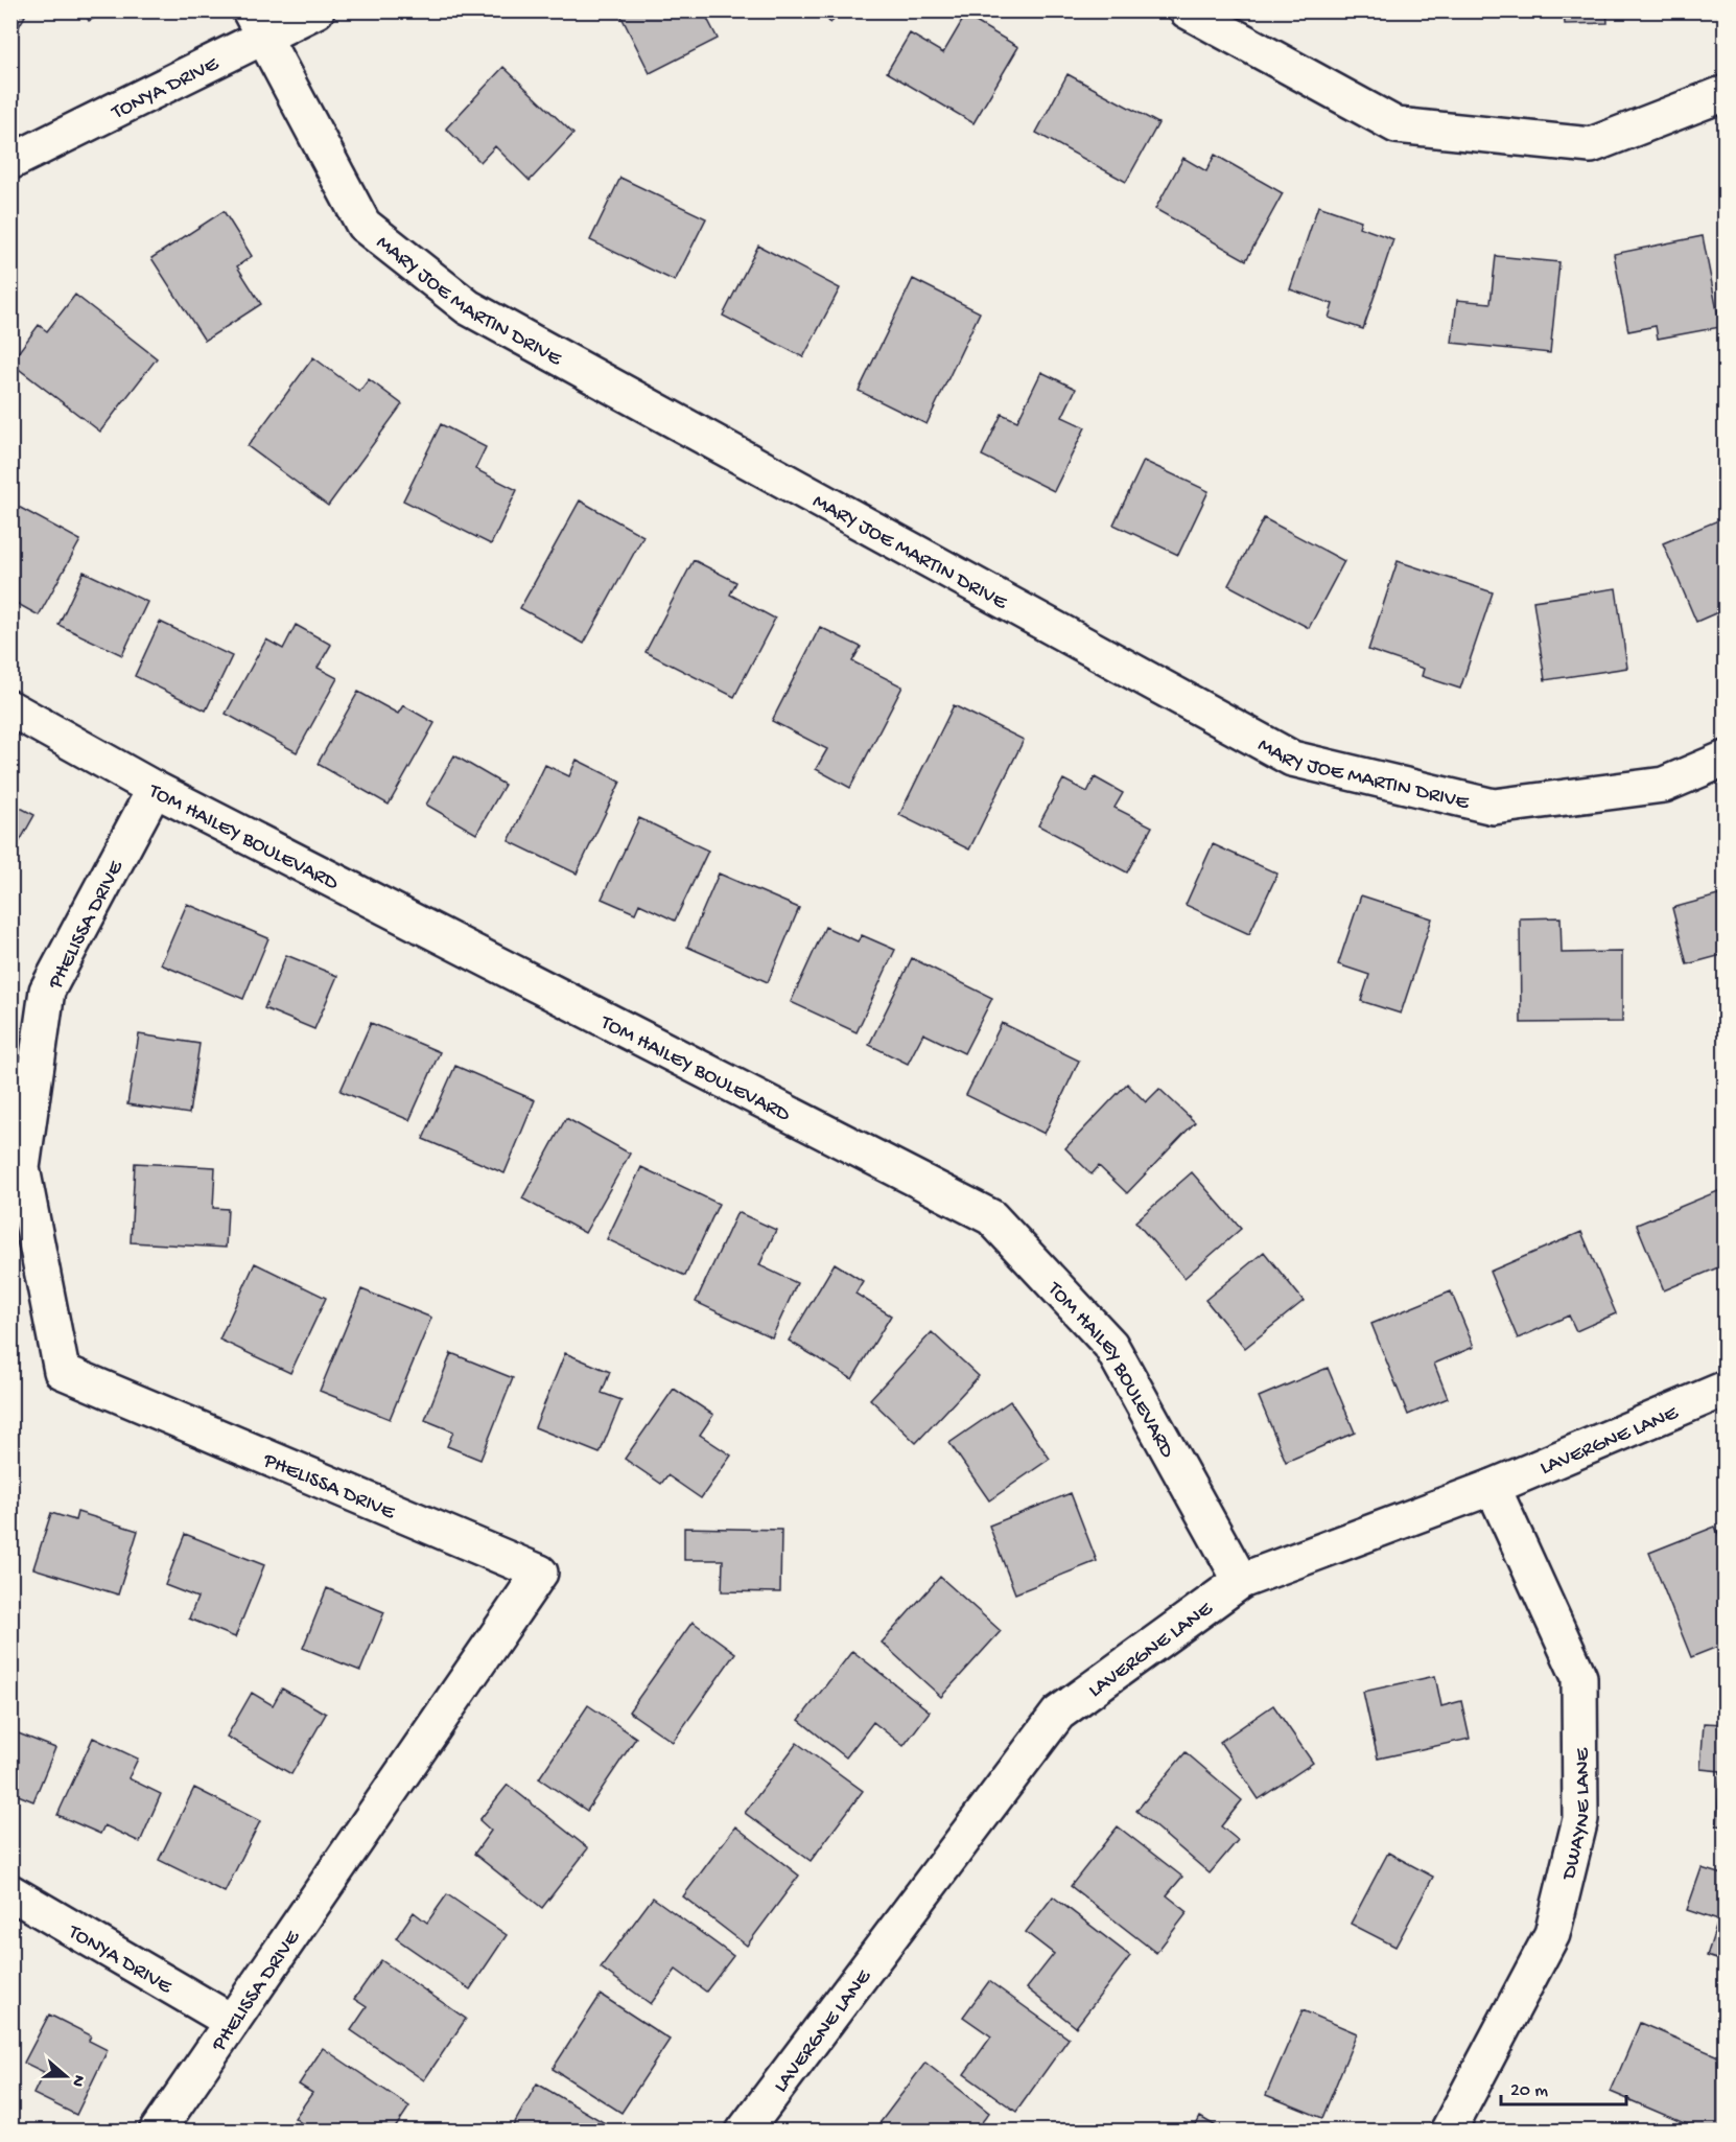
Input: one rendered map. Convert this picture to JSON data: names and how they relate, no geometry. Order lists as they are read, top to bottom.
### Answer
{
  "streets": {
    "street": [
      "TONYA DRIVE",
      "MARY JOE MARTIN DRIVE",
      "TOM HAILEY BOULEVARD",
      "PHELISSA DRIVE",
      "LAVERGNE LANE",
      "DWAYNE LANE"
    ]
  },
  "crossings": [
    ["TONYA DRIVE", "MARY JOE MARTIN DRIVE"],
    ["TONYA DRIVE", "PHELISSA DRIVE"],
    ["TOM HAILEY BOULEVARD", "PHELISSA DRIVE"],
    ["TOM HAILEY BOULEVARD", "LAVERGNE LANE"],
    ["LAVERGNE LANE", "DWAYNE LANE"]
  ],
  "scale_bar": "20 m",
  "north": "right"
}
